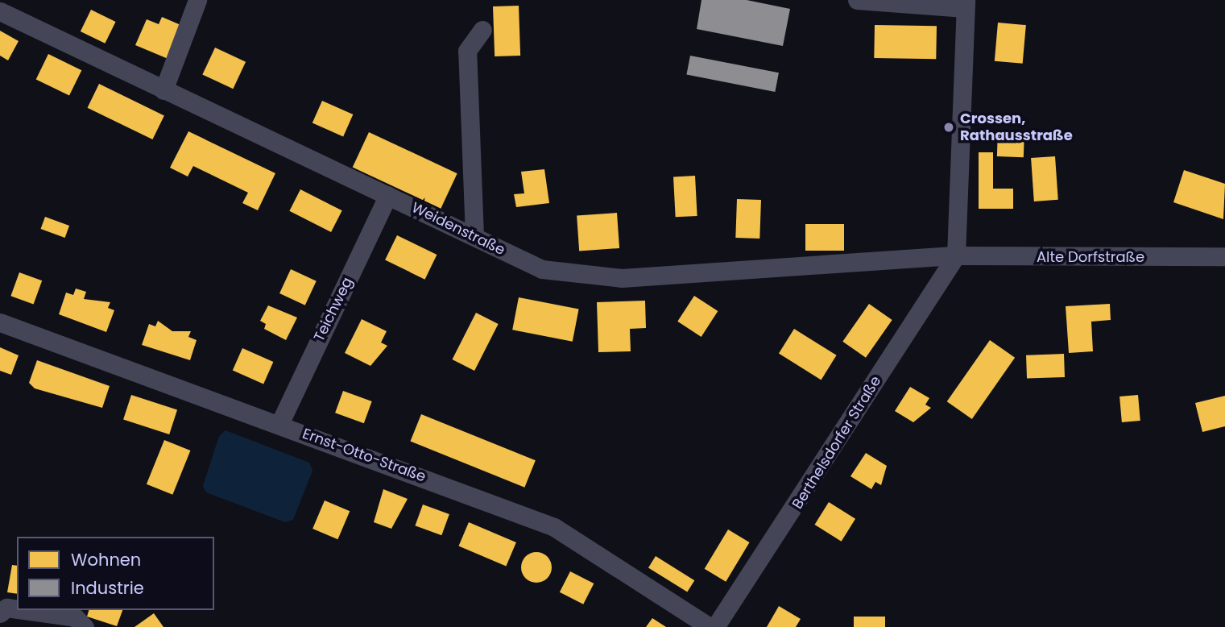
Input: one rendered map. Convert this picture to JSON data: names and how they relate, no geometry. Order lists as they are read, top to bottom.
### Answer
{
  "streets": {
    "street": [
      "Weidenstraße",
      "Alte Dorfstraße",
      "Teichweg",
      "Berthelsdorfer Straße",
      "Ernst-Otto-Straße"
    ]
  },
  "crossings": [
    ["Weidenstraße", "Alte Dorfstraße"],
    ["Weidenstraße", "Teichweg"],
    ["Weidenstraße", "Berthelsdorfer Straße"],
    ["Alte Dorfstraße", "Berthelsdorfer Straße"],
    ["Teichweg", "Ernst-Otto-Straße"]
  ],
  "places": ["Crossen, Rathausstraße"],
  "legend": ["Wohnen", "Industrie"]
}
